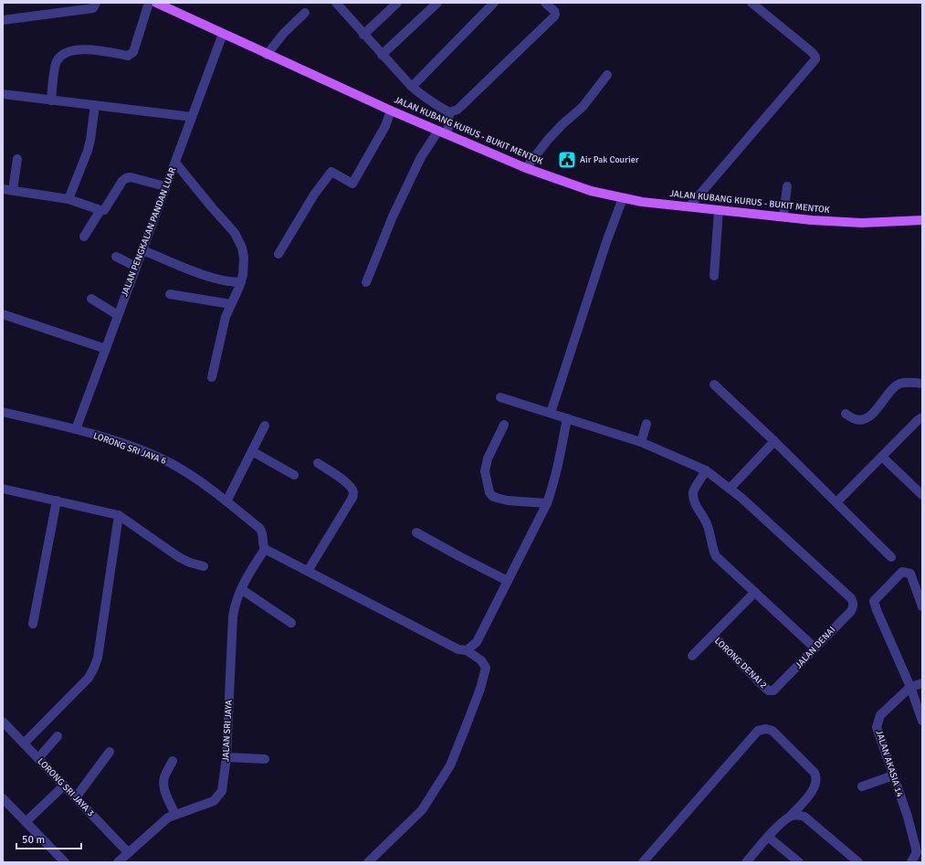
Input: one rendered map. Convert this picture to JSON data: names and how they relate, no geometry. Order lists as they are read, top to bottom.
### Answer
{
  "streets": {
    "main road": ["JALAN KUBANG KURUS - BUKIT MENTOK"],
    "street": [
      "JALAN PENGKALAN PANDAN LUAR",
      "LORONG SRI JAYA 6",
      "JALAN DENAI",
      "LORONG DENAI 2",
      "JALAN SRI JAYA",
      "JALAN AKASIA 14",
      "LORONG SRI JAYA 3"
    ]
  },
  "crossings": [
    ["JALAN KUBANG KURUS - BUKIT MENTOK", "JALAN PENGKALAN PANDAN LUAR"],
    ["JALAN PENGKALAN PANDAN LUAR", "LORONG SRI JAYA 6"],
    ["LORONG SRI JAYA 6", "JALAN SRI JAYA"],
    ["JALAN DENAI", "LORONG DENAI 2"],
    ["JALAN SRI JAYA", "LORONG SRI JAYA 3"]
  ],
  "places": {
    "public building": ["Air Pak Courier"]
  },
  "scale_bar": "50 m"
}
